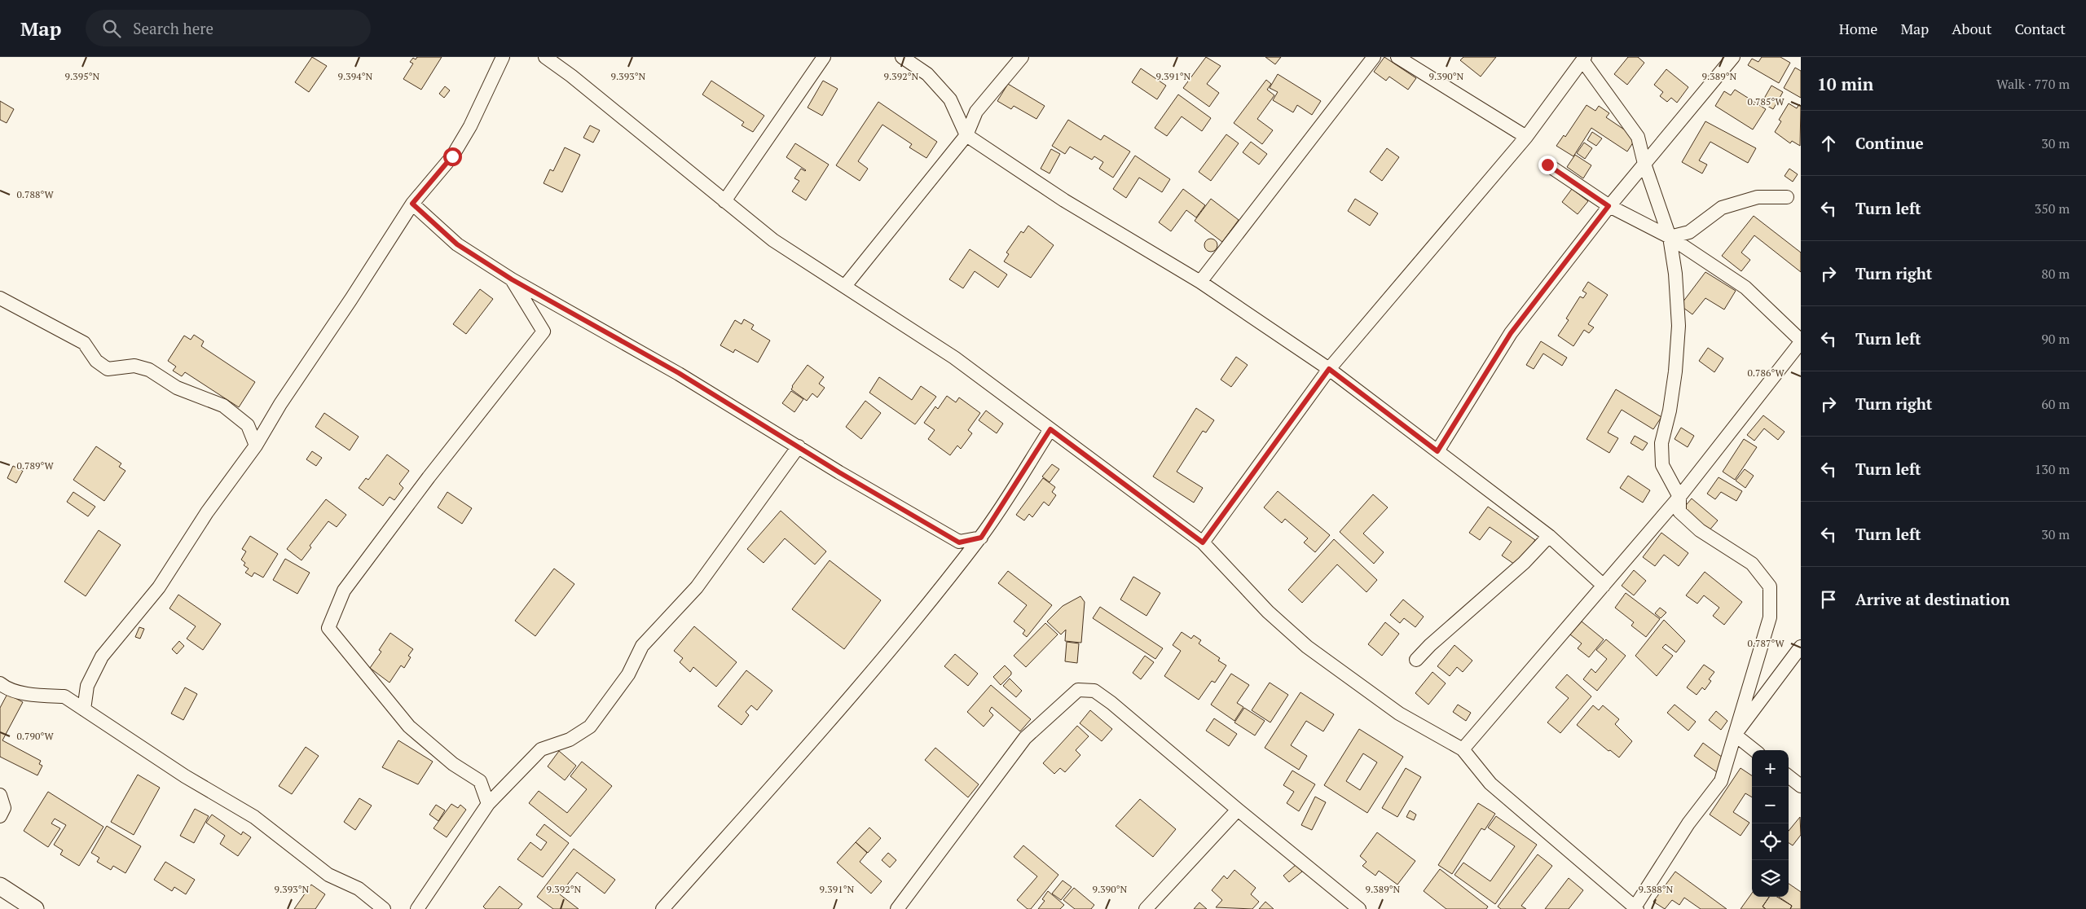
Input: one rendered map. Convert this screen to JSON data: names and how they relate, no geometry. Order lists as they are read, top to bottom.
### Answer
{
  "page": {
    "header": "Map",
    "search": "Search here",
    "nav": [
      "Home",
      "Map",
      "About",
      "Contact"
    ],
    "heading": ["10 min", "Walk · 770 m"],
    "list": [
      ["Continue", "30 m"],
      ["Turn left", "350 m"],
      ["Turn right", "80 m"],
      ["Turn left", "90 m"],
      ["Turn right", "60 m"],
      ["Turn left", "130 m"],
      ["Turn left", "30 m"],
      "Arrive at destination"
    ],
    "map_buttons": ["+", "−"]
  },
  "coordinates": [
    "9.395°N",
    "9.394°N",
    "9.393°N",
    "9.392°N",
    "9.391°N",
    "9.390°N",
    "9.389°N",
    "0.785°W",
    "0.788°W",
    "0.786°W",
    "0.789°W",
    "0.787°W",
    "0.790°W",
    "9.388°N"
  ]
}
